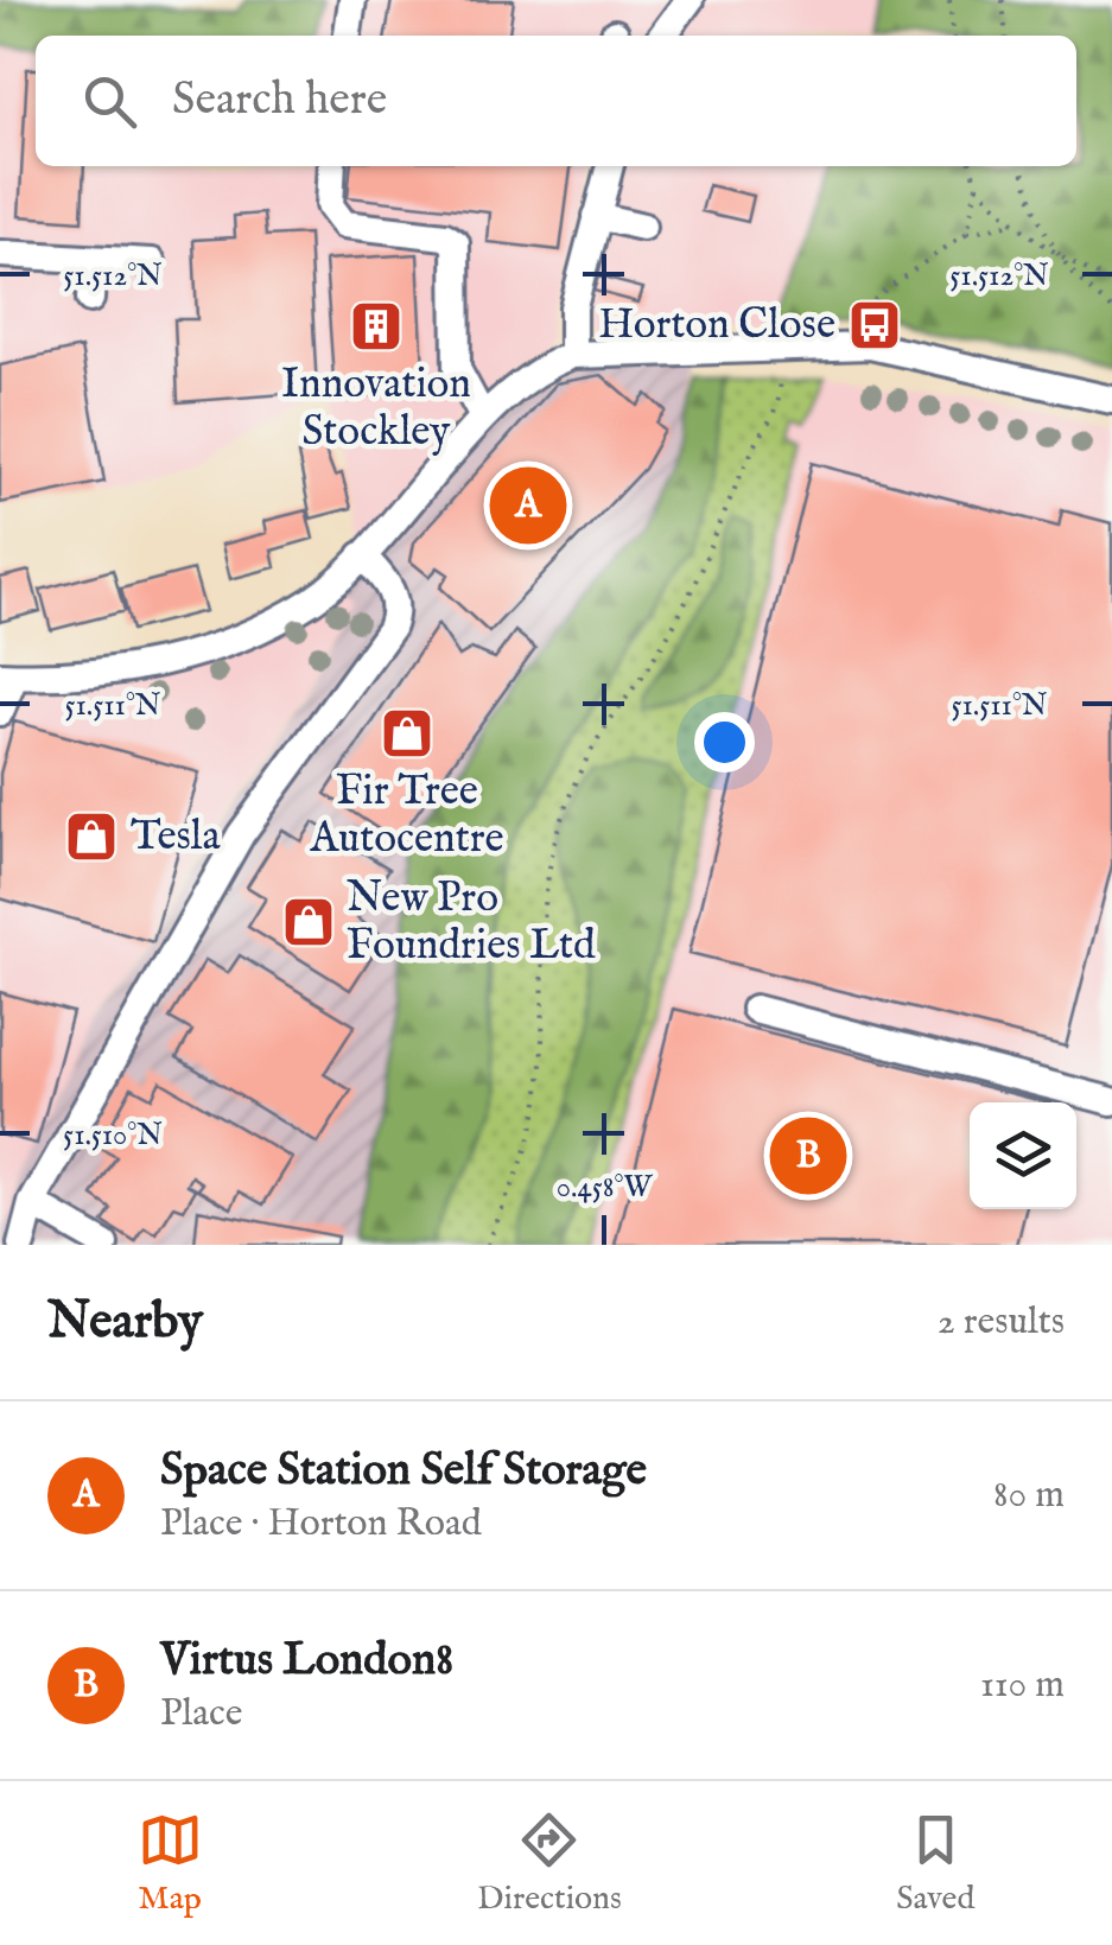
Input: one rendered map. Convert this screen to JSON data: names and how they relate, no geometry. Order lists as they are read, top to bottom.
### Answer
{
  "places": {
    "bus stop": ["Horton Close"],
    "building": ["Innovation Stockley"],
    "shop": ["Fir Tree Autocentre", "Tesla", "New Pro Foundries Ltd"]
  },
  "page": {
    "search": "Search here",
    "pins": ["A", "B"],
    "heading": ["Nearby", "2 results"],
    "list": [
      {
        "mark": "A",
        "name": "Space Station Self Storage",
        "note": "Place · Horton Road",
        "value": "80 m"
      },
      {
        "mark": "B",
        "name": "Virtus London8",
        "note": "Place",
        "value": "110 m"
      }
    ],
    "nav": ["Map", "Directions", "Saved"]
  },
  "coordinates": [
    "51.512°N",
    "51.511°N",
    "51.510°N",
    "0.458°W"
  ]
}
